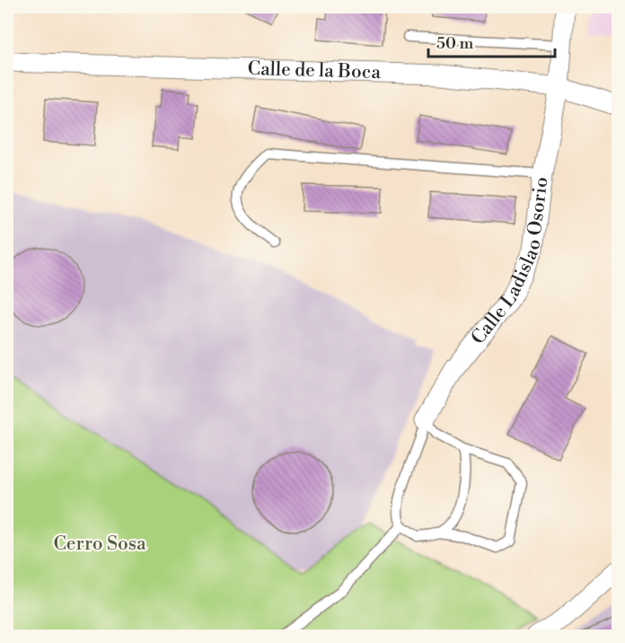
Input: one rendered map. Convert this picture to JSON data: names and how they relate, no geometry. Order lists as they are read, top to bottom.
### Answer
{
  "streets": {
    "street": ["Calle de la Boca", "Calle Ladislao Osorio"]
  },
  "crossings": [
    ["Calle de la Boca", "Calle Ladislao Osorio"]
  ],
  "parks": ["Cerro Sosa"],
  "scale_bar": "50 m"
}
